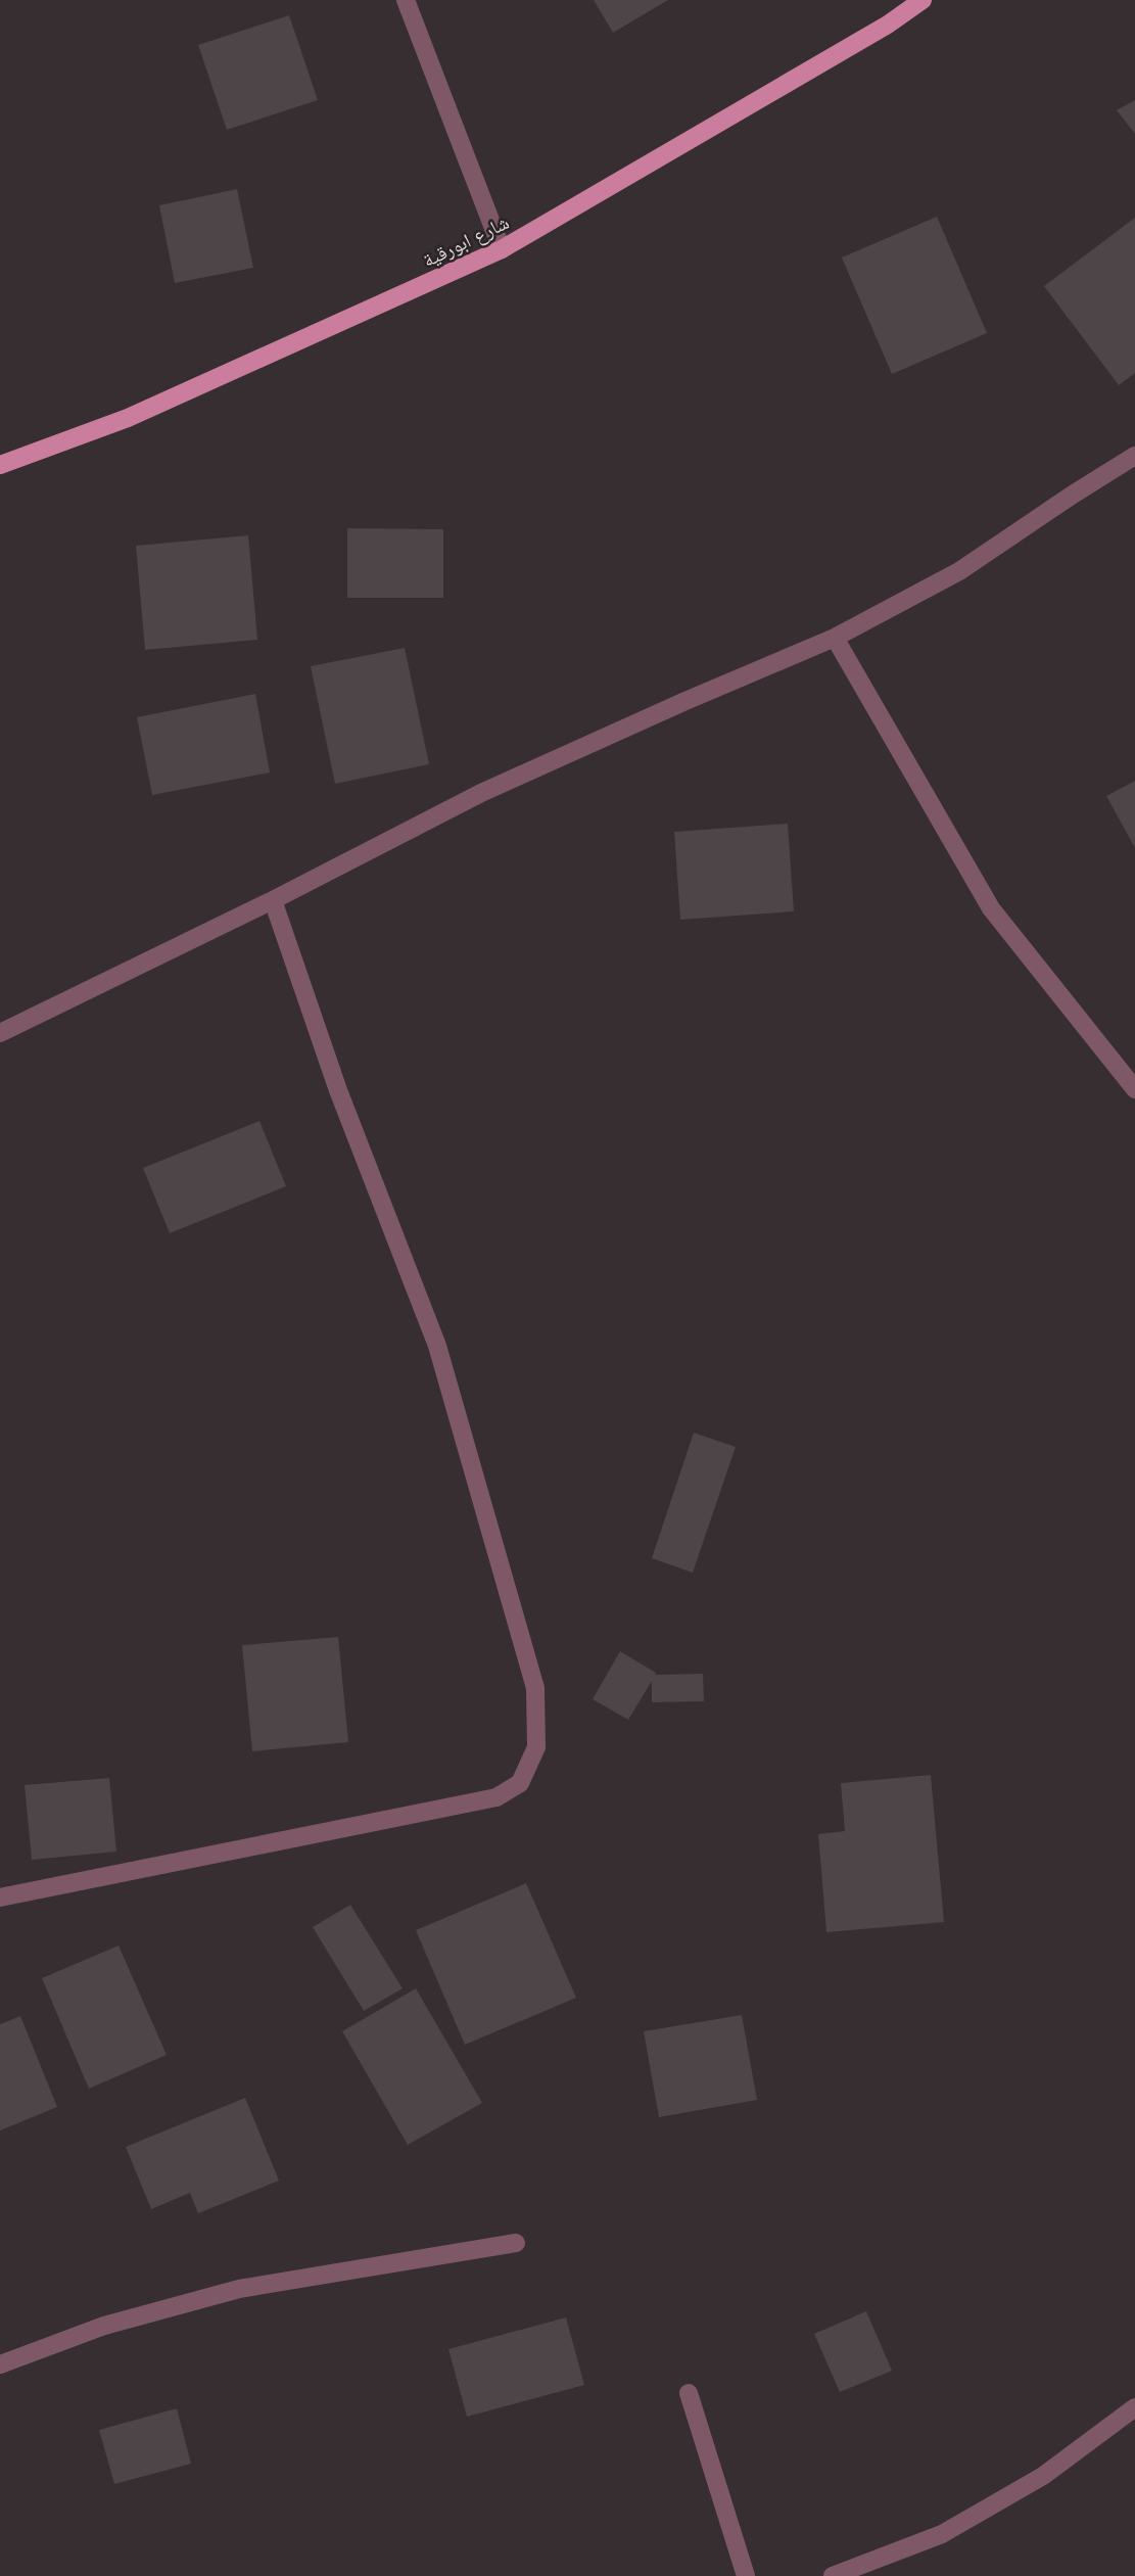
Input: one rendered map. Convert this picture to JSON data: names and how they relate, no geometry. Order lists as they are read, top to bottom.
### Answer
{
  "streets": {
    "main road": ["شارع ابورقية"]
  }
}
